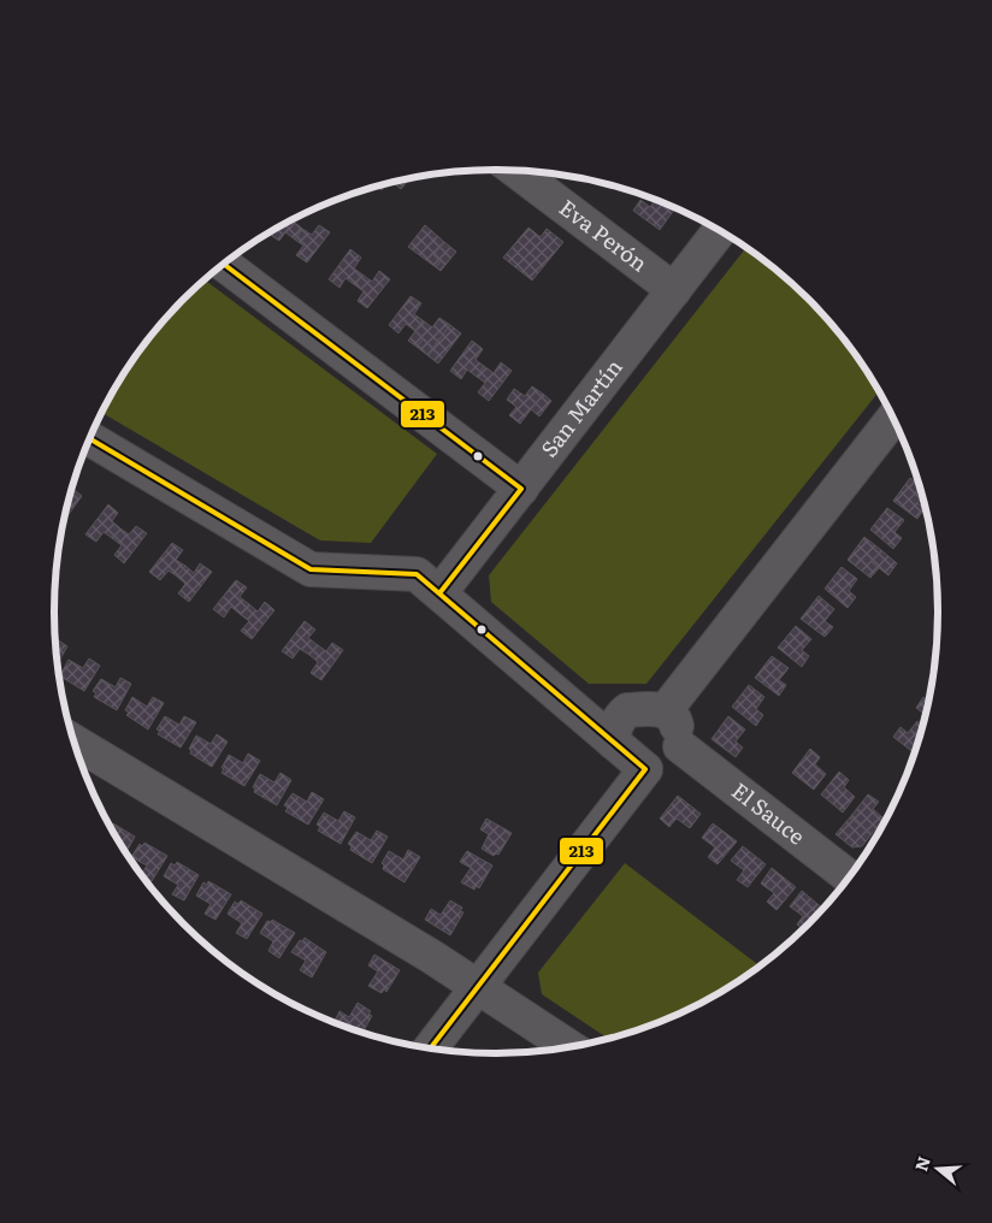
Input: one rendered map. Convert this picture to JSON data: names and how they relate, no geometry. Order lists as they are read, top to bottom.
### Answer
{
  "streets": {
    "street": ["Eva Perón", "San Martín", "El Sauce"]
  },
  "crossings": [
    ["Eva Perón", "San Martín"]
  ],
  "lines": ["transit line 213"],
  "north": "left"
}
